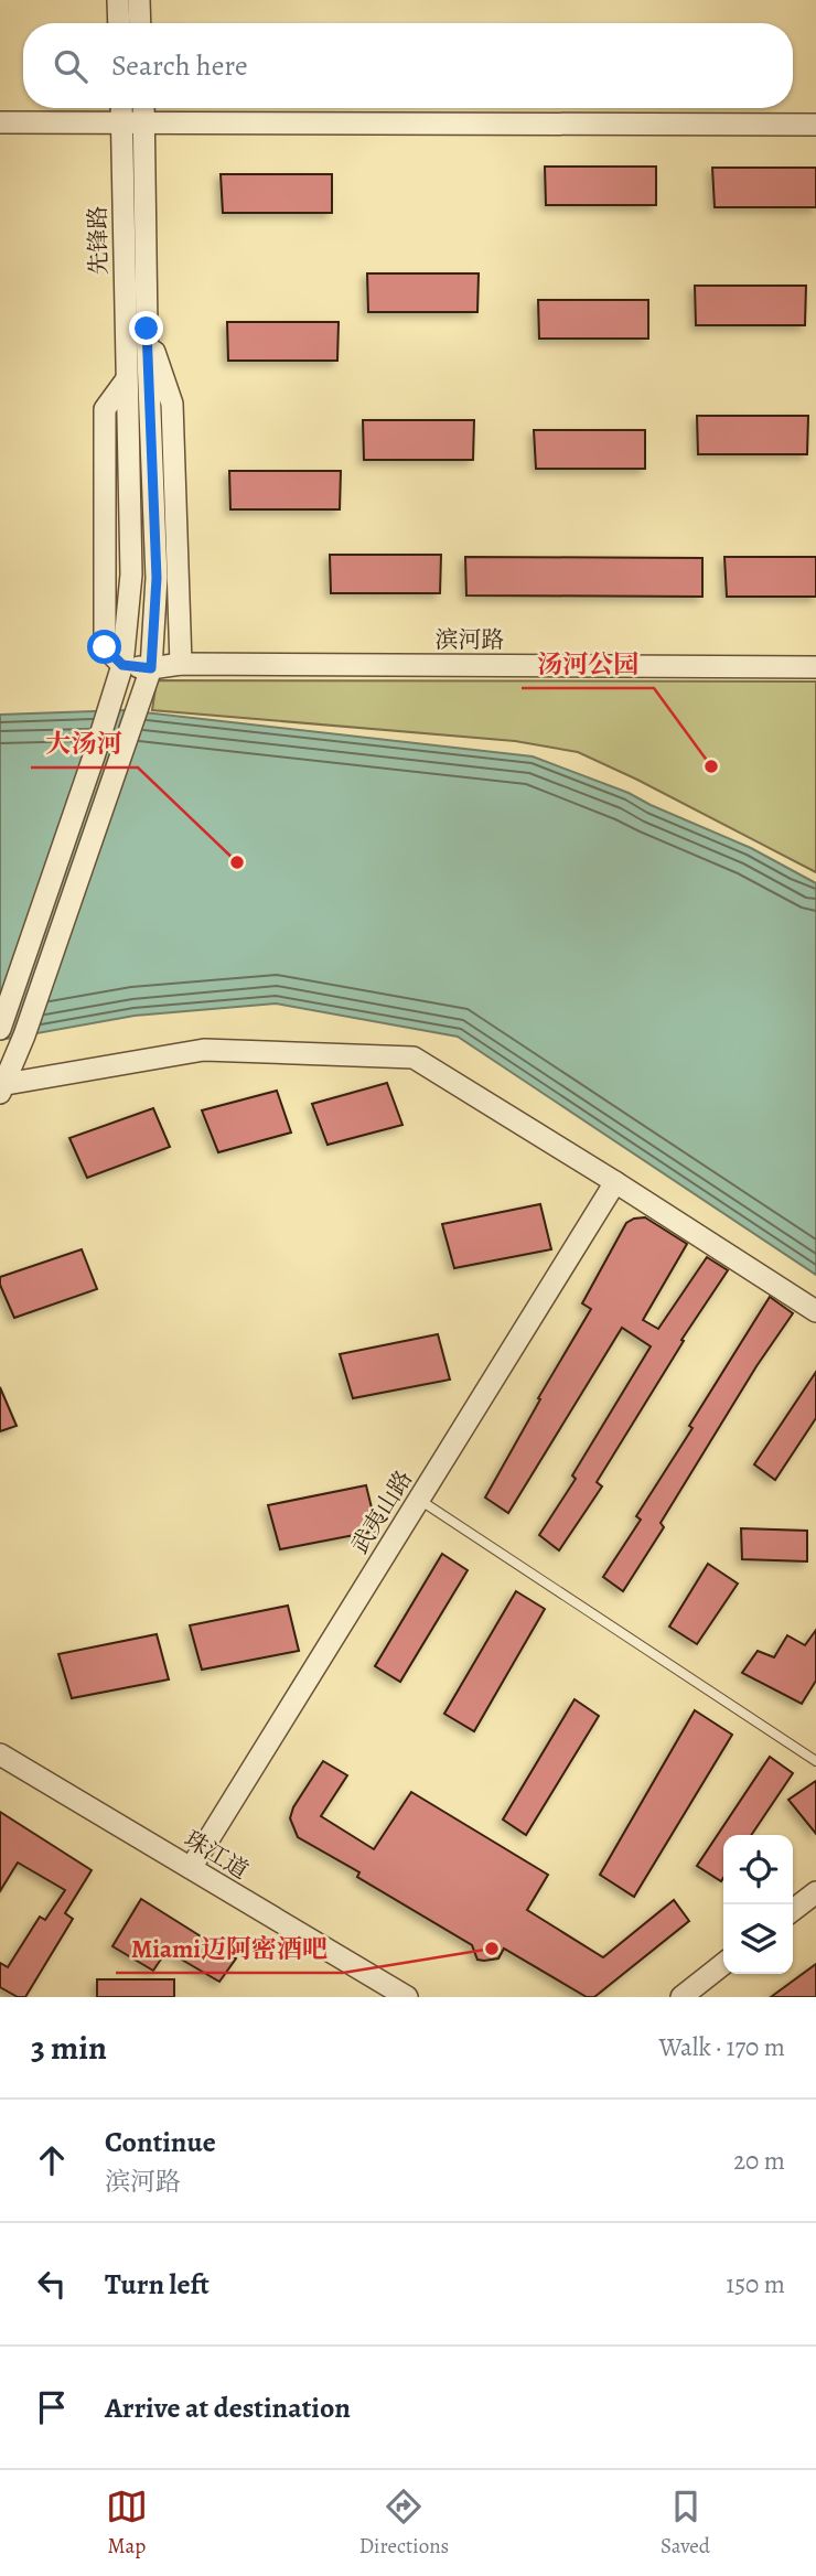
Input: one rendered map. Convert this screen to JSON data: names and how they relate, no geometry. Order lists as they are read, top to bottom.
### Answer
{
  "streets": {
    "street": [
      "先锋路",
      "滨河路",
      "武夷山路",
      "珠江道"
    ]
  },
  "crossings": [
    ["先锋路", "滨河路"],
    ["武夷山路", "珠江道"]
  ],
  "places": ["汤河公园", "大汤河", "Miami迈阿密酒吧"],
  "page": {
    "search": "Search here",
    "heading": ["3 min", "Walk · 170 m"],
    "list": [
      ["Continue", "滨河路", "20 m"],
      ["Turn left", "150 m"],
      "Arrive at destination"
    ],
    "nav": ["Map", "Directions", "Saved"]
  }
}
